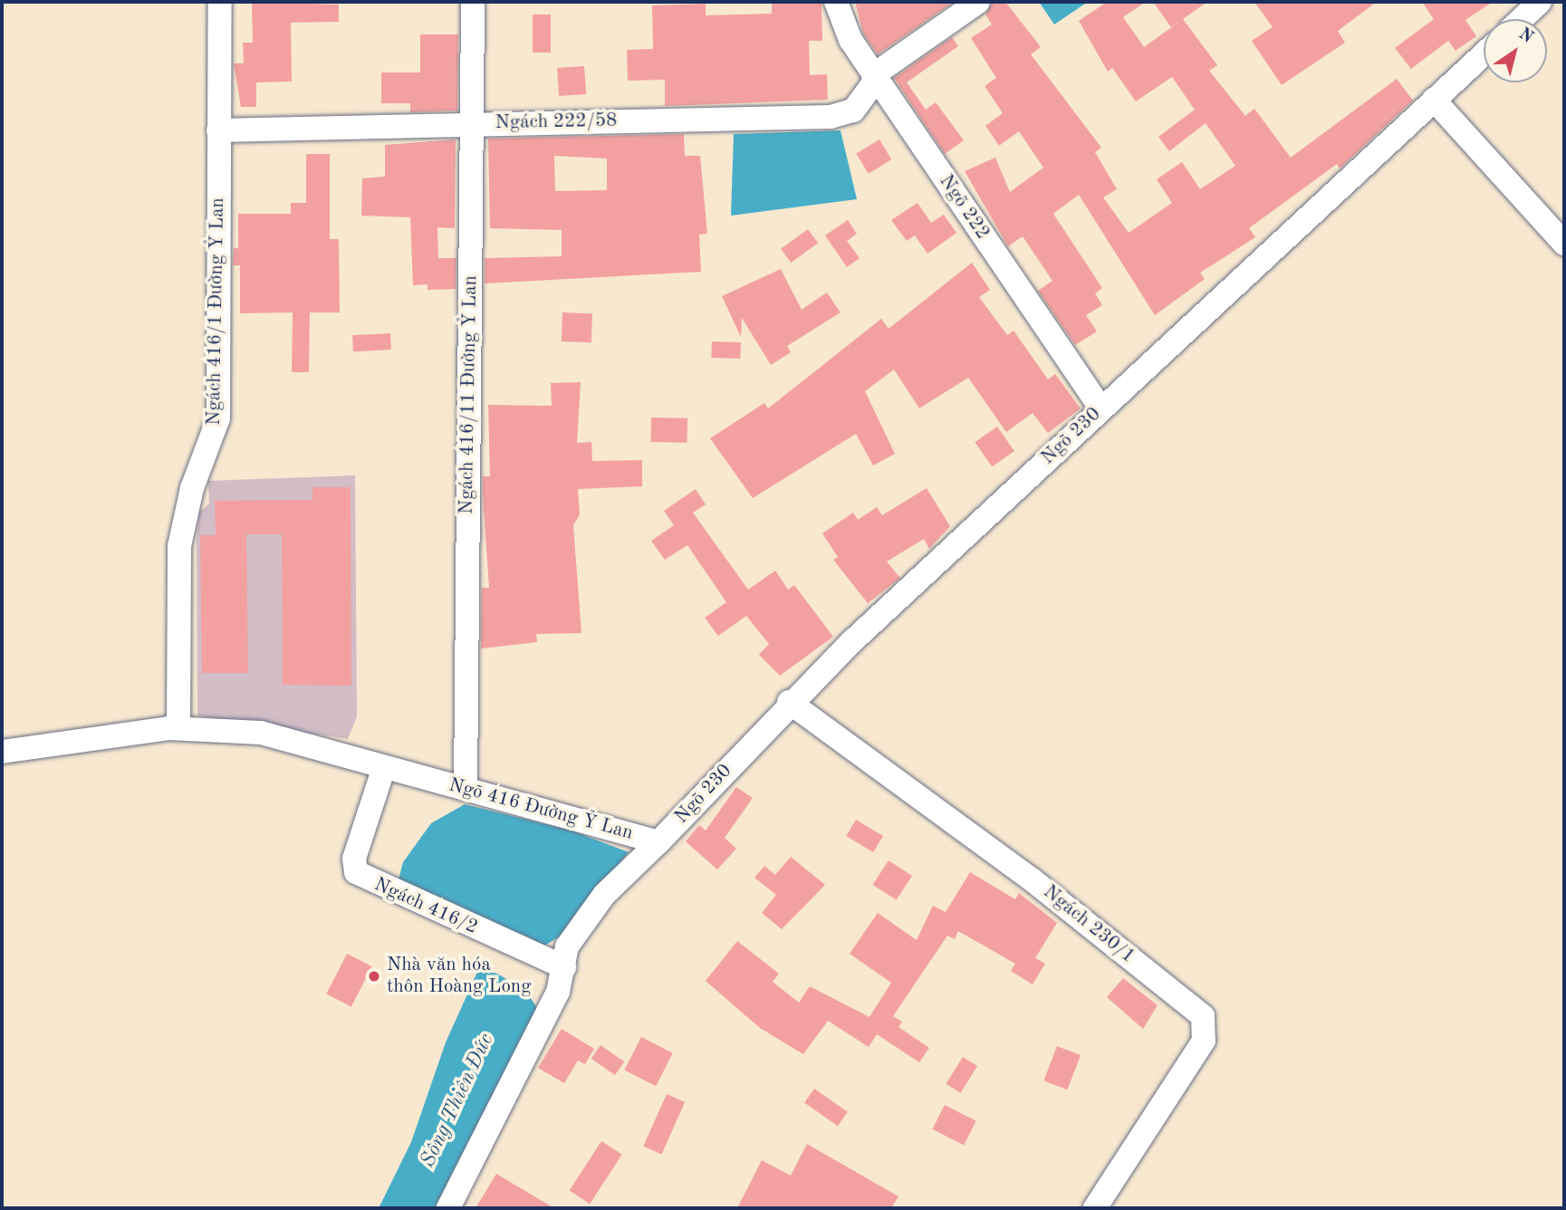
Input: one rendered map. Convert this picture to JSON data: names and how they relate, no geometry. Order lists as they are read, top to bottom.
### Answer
{
  "streets": {
    "street": [
      "Ngách 222/58",
      "Ngõ 222",
      "Ngách 416/1 Đường Ỷ Lan",
      "Ngách 416/11 Đường Ỷ Lan",
      "Ngõ 230",
      "Ngõ 416 Đường Ỷ Lan",
      "Ngách 416/2",
      "Ngách 230/1"
    ]
  },
  "crossings": [
    ["Ngách 222/58", "Ngõ 222"],
    ["Ngách 222/58", "Ngách 416/1 Đường Ỷ Lan"],
    ["Ngách 222/58", "Ngách 416/11 Đường Ỷ Lan"],
    ["Ngõ 222", "Ngõ 230"],
    ["Ngách 416/1 Đường Ỷ Lan", "Ngõ 416 Đường Ỷ Lan"],
    ["Ngách 416/11 Đường Ỷ Lan", "Ngõ 416 Đường Ỷ Lan"],
    ["Ngõ 230", "Ngõ 416 Đường Ỷ Lan"],
    ["Ngõ 230", "Ngách 230/1"],
    ["Ngõ 416 Đường Ỷ Lan", "Ngách 416/2"]
  ],
  "water": ["Sông Thiên Đức"],
  "places": ["Nhà văn hóa thôn Hoàng Long"],
  "north": "top right"
}
